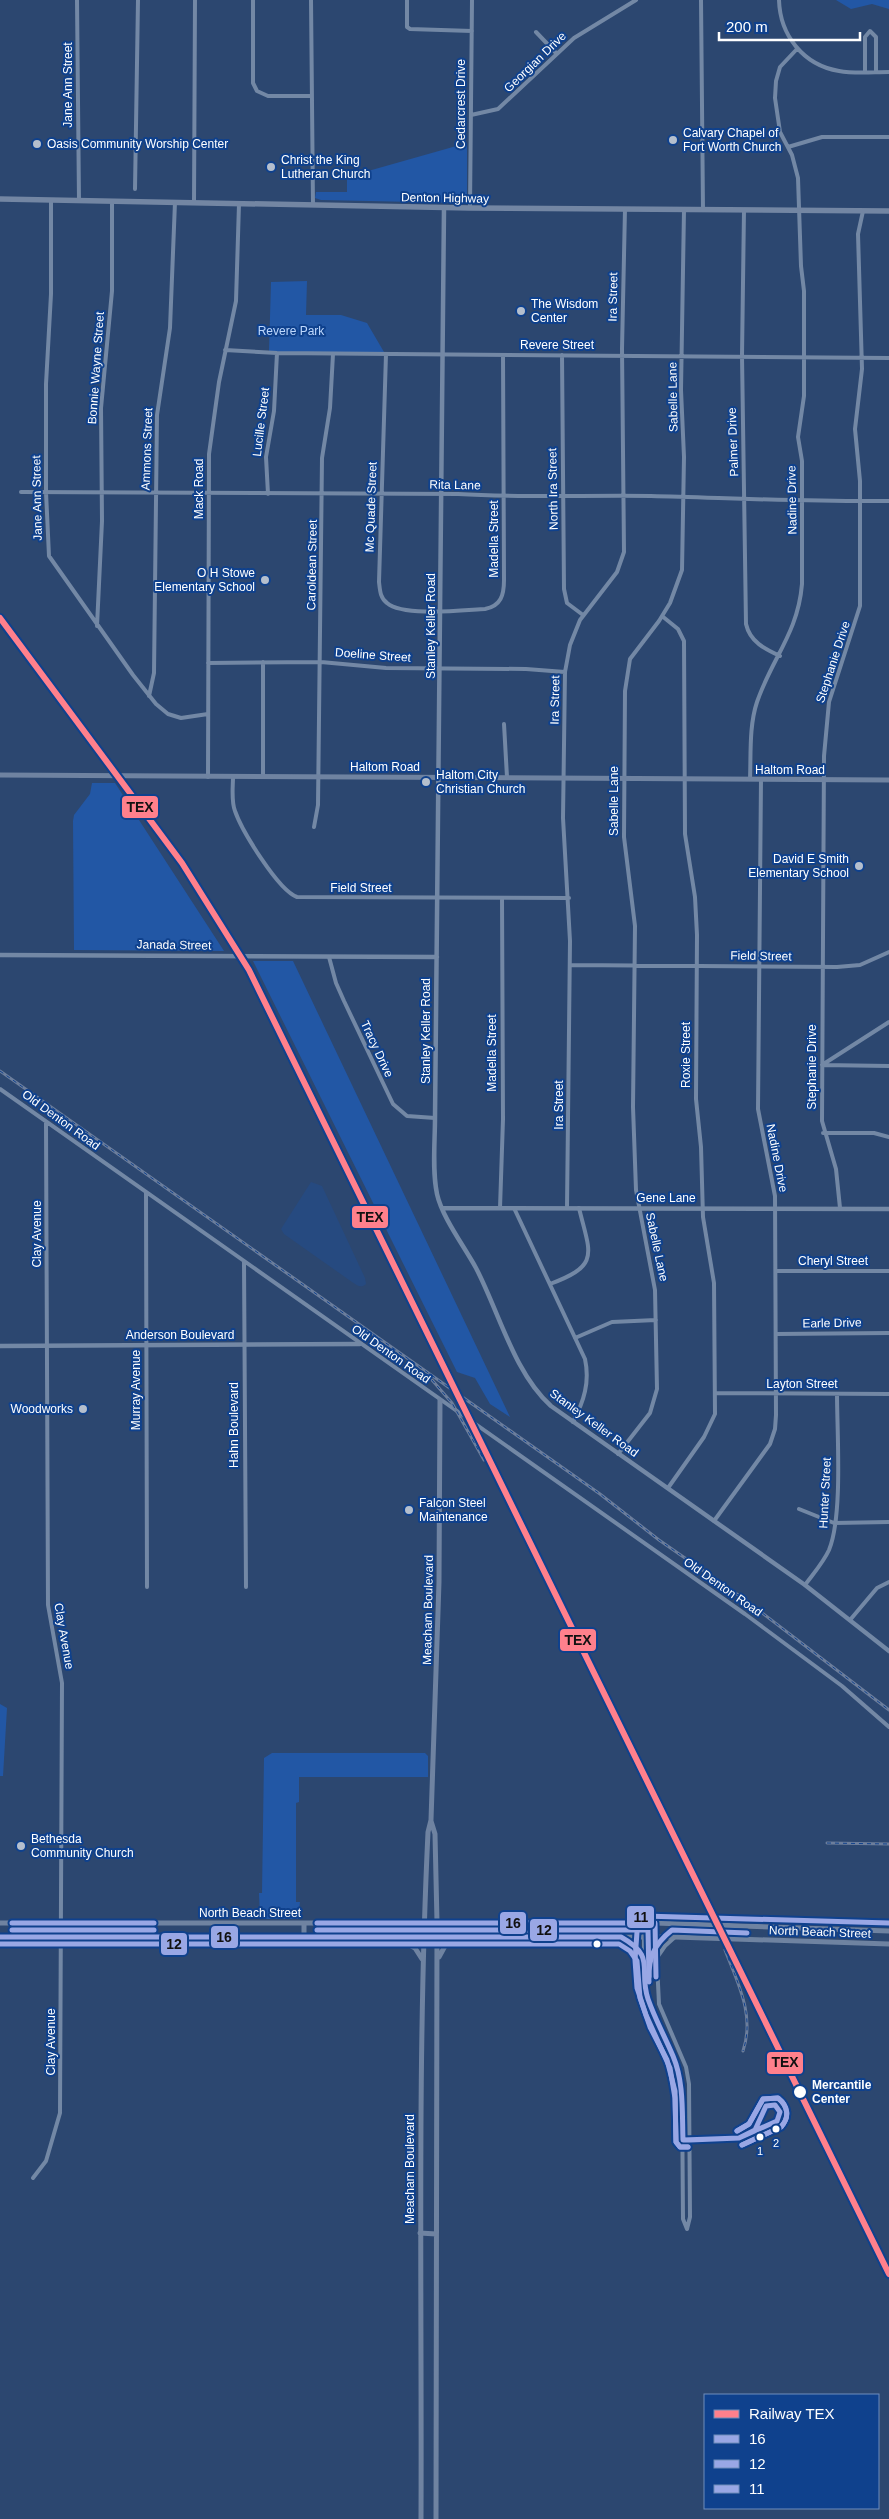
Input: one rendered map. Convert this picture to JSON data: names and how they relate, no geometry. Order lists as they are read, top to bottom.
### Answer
{
  "streets": {
    "main road": [
      "Denton Highway",
      "Haltom Road",
      "Meacham Boulevard",
      "North Beach Street"
    ],
    "street": [
      "Georgian Drive",
      "Jane Ann Street",
      "Cedarcrest Drive",
      "Ira Street",
      "Revere Street",
      "Bonnie Wayne Street",
      "Sabelle Lane",
      "Lucille Street",
      "Palmer Drive",
      "Ammons Street",
      "Rita Lane",
      "Mack Road",
      "North Ira Street",
      "Nadine Drive",
      "Mc Quade Street",
      "Madella Street",
      "Caroldean Street",
      "Stanley Keller Road",
      "Doeline Street",
      "Stephanie Drive",
      "Field Street",
      "Janada Street",
      "Tracy Drive",
      "Roxie Street",
      "Old Denton Road",
      "Gene Lane",
      "Clay Avenue",
      "Cheryl Street",
      "Earle Drive",
      "Anderson Boulevard",
      "Layton Street",
      "Murray Avenue",
      "Hahn Boulevard",
      "Hunter Street"
    ]
  },
  "crossings": [
    ["Georgian Drive", "Cedarcrest Drive"],
    ["Jane Ann Street", "Denton Highway"],
    ["Jane Ann Street", "Bonnie Wayne Street"],
    ["Jane Ann Street", "Ammons Street"],
    ["Jane Ann Street", "Rita Lane"],
    ["Jane Ann Street", "Mack Road"],
    ["Cedarcrest Drive", "Denton Highway"],
    ["Denton Highway", "Ira Street"],
    ["Denton Highway", "Bonnie Wayne Street"],
    ["Denton Highway", "Sabelle Lane"],
    ["Denton Highway", "Palmer Drive"],
    ["Denton Highway", "Ammons Street"],
    ["Denton Highway", "Mack Road"],
    ["Denton Highway", "Nadine Drive"],
    ["Denton Highway", "Stanley Keller Road"],
    ["Denton Highway", "Stephanie Drive"],
    ["Ira Street", "Revere Street"],
    ["Ira Street", "Rita Lane"],
    ["Ira Street", "North Ira Street"],
    ["Ira Street", "Doeline Street"],
    ["Ira Street", "Haltom Road"],
    ["Ira Street", "Field Street"],
    ["Ira Street", "Gene Lane"],
    ["Revere Street", "Sabelle Lane"],
    ["Revere Street", "Lucille Street"],
    ["Revere Street", "Palmer Drive"],
    ["Revere Street", "Mack Road"],
    ["Revere Street", "North Ira Street"],
    ["Revere Street", "Nadine Drive"],
    ["Revere Street", "Mc Quade Street"],
    ["Revere Street", "Madella Street"],
    ["Revere Street", "Caroldean Street"],
    ["Revere Street", "Stanley Keller Road"],
    ["Revere Street", "Stephanie Drive"],
    ["Bonnie Wayne Street", "Rita Lane"],
    ["Sabelle Lane", "Rita Lane"],
    ["Sabelle Lane", "Stanley Keller Road"],
    ["Sabelle Lane", "Haltom Road"],
    ["Sabelle Lane", "Field Street"],
    ["Sabelle Lane", "Roxie Street"],
    ["Sabelle Lane", "Gene Lane"],
    ["Lucille Street", "Rita Lane"],
    ["Palmer Drive", "Rita Lane"],
    ["Palmer Drive", "Nadine Drive"],
    ["Ammons Street", "Rita Lane"],
    ["Rita Lane", "Mack Road"],
    ["Rita Lane", "North Ira Street"],
    ["Rita Lane", "Nadine Drive"],
    ["Rita Lane", "Mc Quade Street"],
    ["Rita Lane", "Madella Street"],
    ["Rita Lane", "Caroldean Street"],
    ["Rita Lane", "Stanley Keller Road"],
    ["Rita Lane", "Stephanie Drive"],
    ["Mack Road", "Doeline Street"],
    ["Mack Road", "Haltom Road"],
    ["Nadine Drive", "Stanley Keller Road"],
    ["Nadine Drive", "Haltom Road"],
    ["Nadine Drive", "Field Street"],
    ["Nadine Drive", "Gene Lane"],
    ["Nadine Drive", "Cheryl Street"],
    ["Nadine Drive", "Earle Drive"],
    ["Nadine Drive", "Layton Street"],
    ["Mc Quade Street", "Madella Street"],
    ["Mc Quade Street", "Stanley Keller Road"],
    ["Madella Street", "Stanley Keller Road"],
    ["Madella Street", "Field Street"],
    ["Madella Street", "Gene Lane"],
    ["Caroldean Street", "Doeline Street"],
    ["Caroldean Street", "Haltom Road"],
    ["Stanley Keller Road", "Doeline Street"],
    ["Stanley Keller Road", "Haltom Road"],
    ["Stanley Keller Road", "Field Street"],
    ["Stanley Keller Road", "Janada Street"],
    ["Stanley Keller Road", "Tracy Drive"],
    ["Stanley Keller Road", "Roxie Street"],
    ["Stanley Keller Road", "Gene Lane"],
    ["Stanley Keller Road", "Hunter Street"],
    ["Stephanie Drive", "Haltom Road"],
    ["Stephanie Drive", "Field Street"],
    ["Stephanie Drive", "Gene Lane"],
    ["Haltom Road", "Field Street"],
    ["Haltom Road", "Roxie Street"],
    ["Field Street", "Roxie Street"],
    ["Janada Street", "Tracy Drive"],
    ["Roxie Street", "Gene Lane"],
    ["Roxie Street", "Layton Street"],
    ["Old Denton Road", "Clay Avenue"],
    ["Old Denton Road", "Anderson Boulevard"],
    ["Old Denton Road", "Murray Avenue"],
    ["Old Denton Road", "Hahn Boulevard"],
    ["Old Denton Road", "Meacham Boulevard"],
    ["Clay Avenue", "Anderson Boulevard"],
    ["Clay Avenue", "North Beach Street"],
    ["Anderson Boulevard", "Murray Avenue"],
    ["Anderson Boulevard", "Hahn Boulevard"],
    ["Layton Street", "Hunter Street"],
    ["Meacham Boulevard", "North Beach Street"]
  ],
  "parks": ["Revere Park"],
  "places": [
    "Calvary Chapel of Fort Worth Church",
    "Oasis Community Worship Center",
    "Christ the King Lutheran Church",
    "The Wisdom Center",
    "O H Stowe Elementary School",
    "Haltom City Christian Church",
    "David E Smith Elementary School",
    "Woodworks",
    "Falcon Steel Maintenance",
    "Bethesda Community Church",
    "Mercantile Center",
    "2",
    "1"
  ],
  "lines": [
    "rail line TEX",
    "transit line 11",
    "transit line 16",
    "transit line 12"
  ],
  "legend": [
    "Railway TEX",
    "16",
    "12",
    "11"
  ],
  "scale_bar": "200 m"
}
